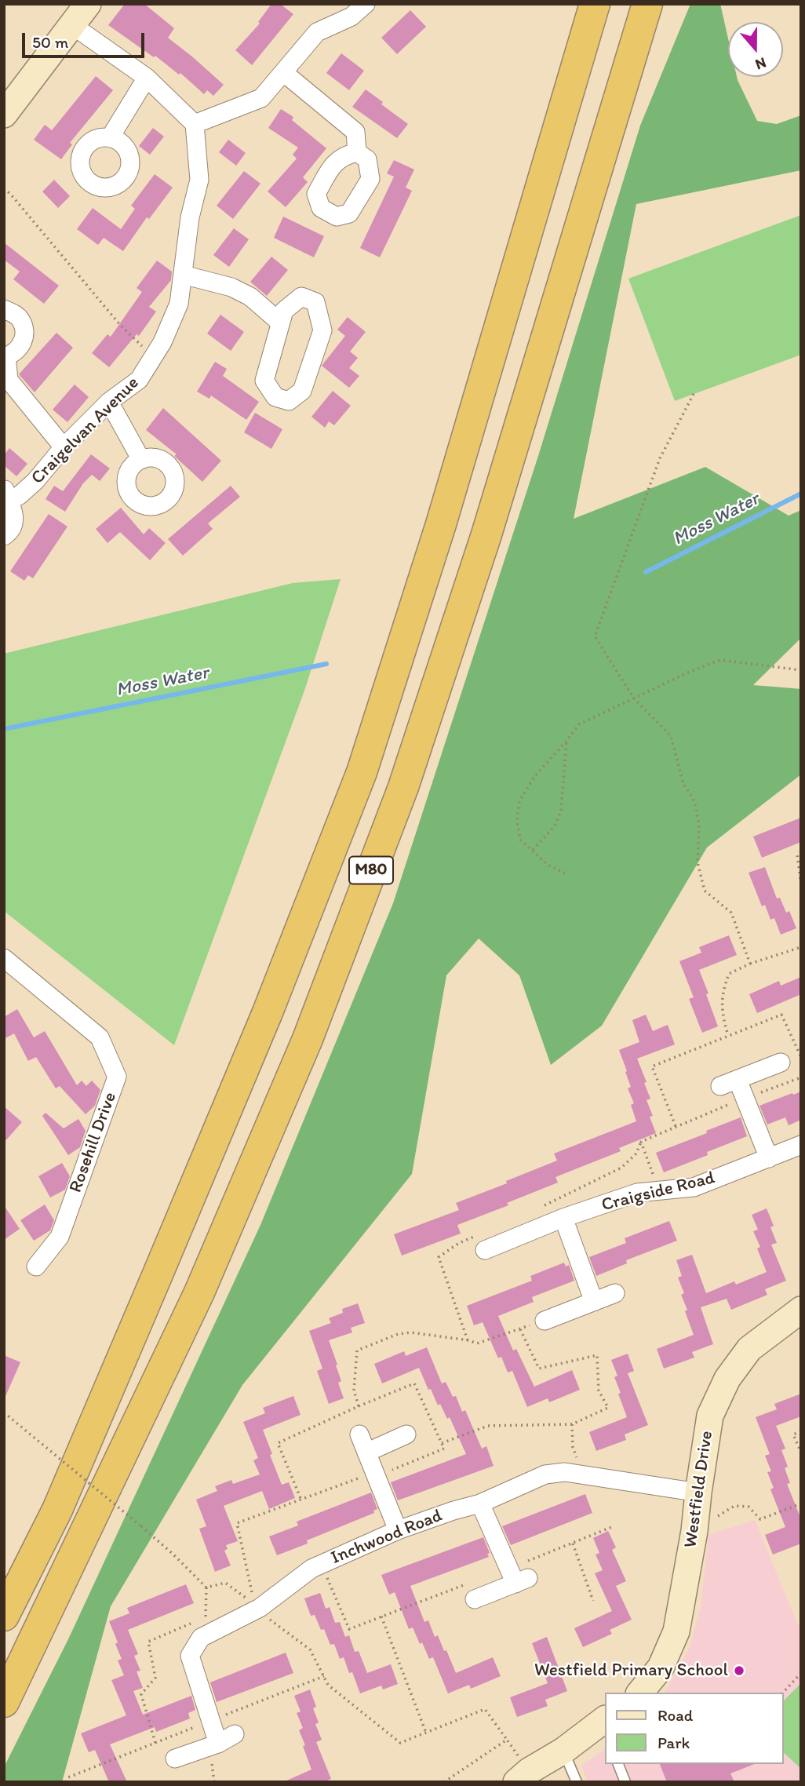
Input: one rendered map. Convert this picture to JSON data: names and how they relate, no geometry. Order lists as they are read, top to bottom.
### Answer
{
  "streets": {
    "highway": ["M80"],
    "street": [
      "Craigelvan Avenue",
      "Rosehill Drive",
      "Craigside Road",
      "Westfield Drive",
      "Inchwood Road"
    ]
  },
  "crossings": [
    ["Westfield Drive", "Inchwood Road"]
  ],
  "water": ["Moss Water"],
  "places": ["Westfield Primary School"],
  "legend": ["Road", "Park"],
  "scale_bar": "50 m",
  "north": "bottom"
}
